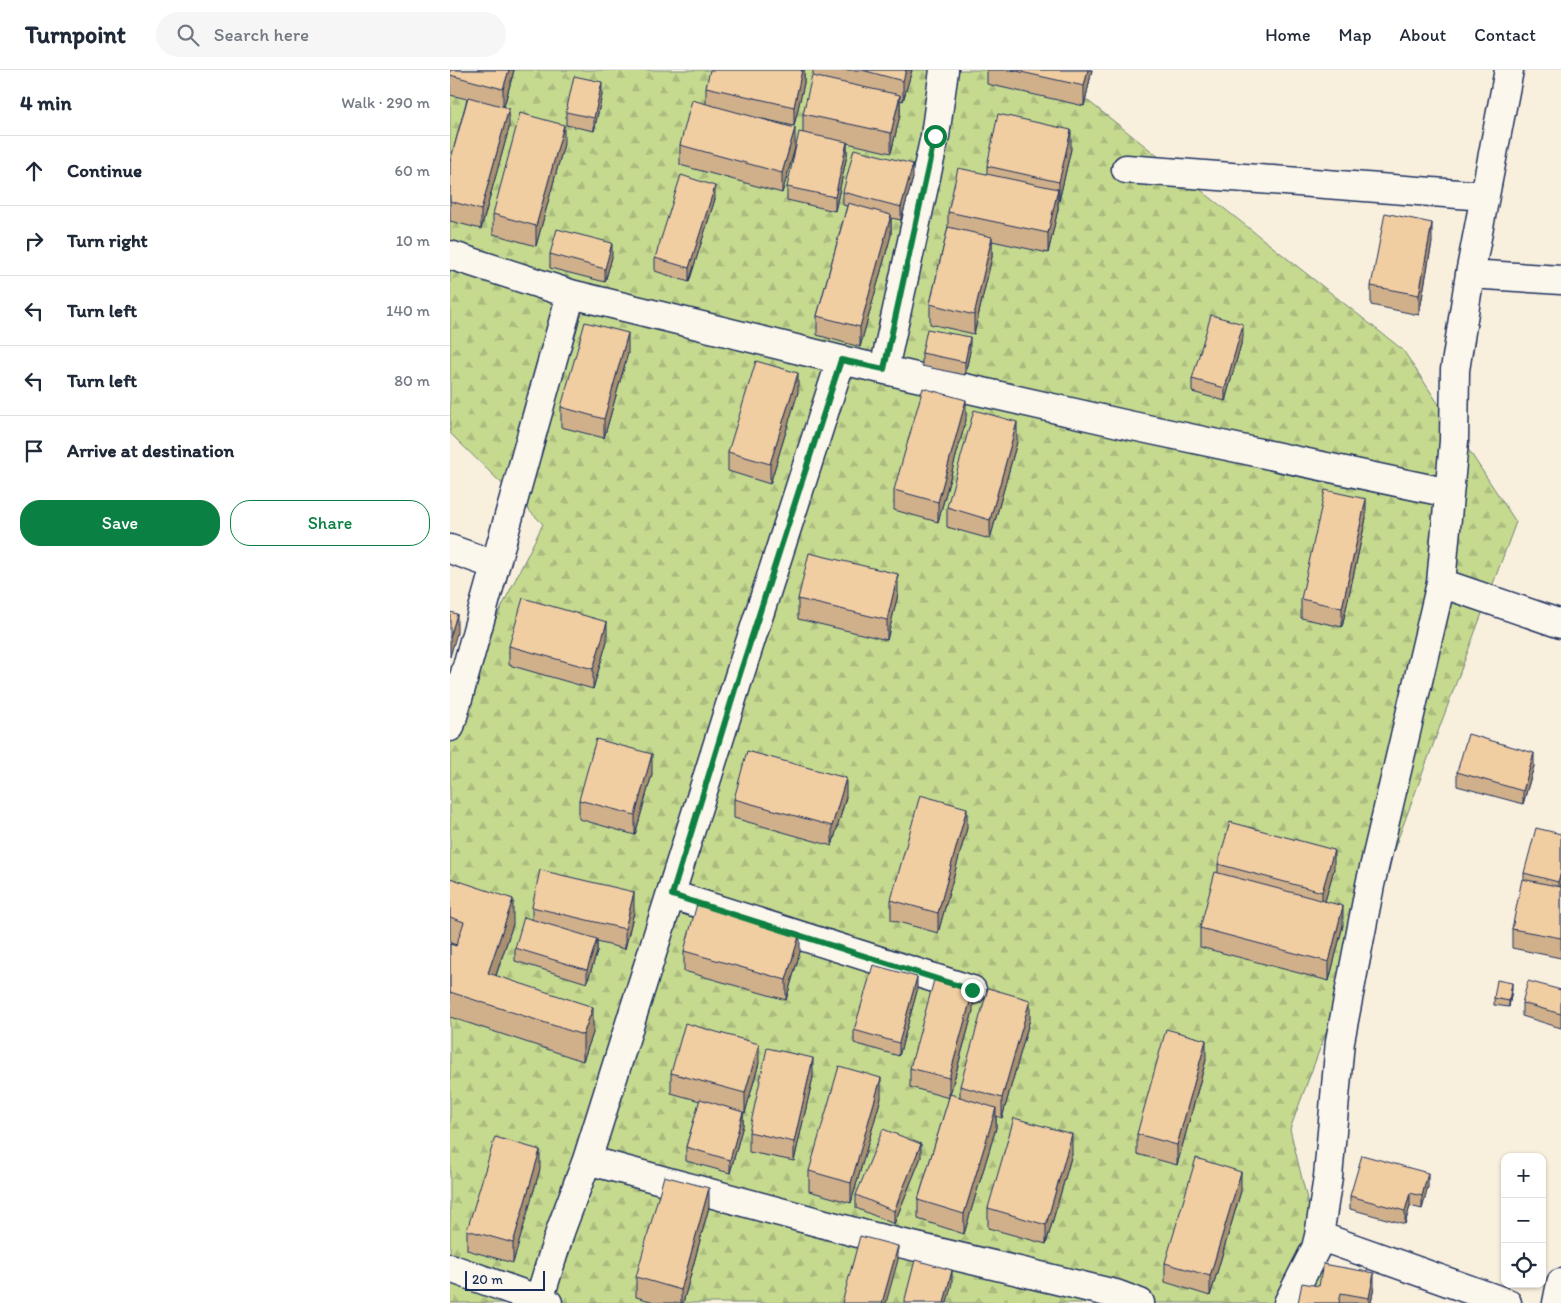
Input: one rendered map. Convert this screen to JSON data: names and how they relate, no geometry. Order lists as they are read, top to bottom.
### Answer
{
  "scale_bar": "20 m",
  "page": {
    "header": "Turnpoint",
    "search": "Search here",
    "nav": [
      "Home",
      "Map",
      "About",
      "Contact"
    ],
    "heading": ["4 min", "Walk · 290 m"],
    "list": [
      ["Continue", "60 m"],
      ["Turn right", "10 m"],
      ["Turn left", "140 m"],
      ["Turn left", "80 m"],
      "Arrive at destination"
    ],
    "buttons": ["Save", "Share"],
    "map_buttons": ["+", "−"],
    "scale": "20 m"
  }
}
